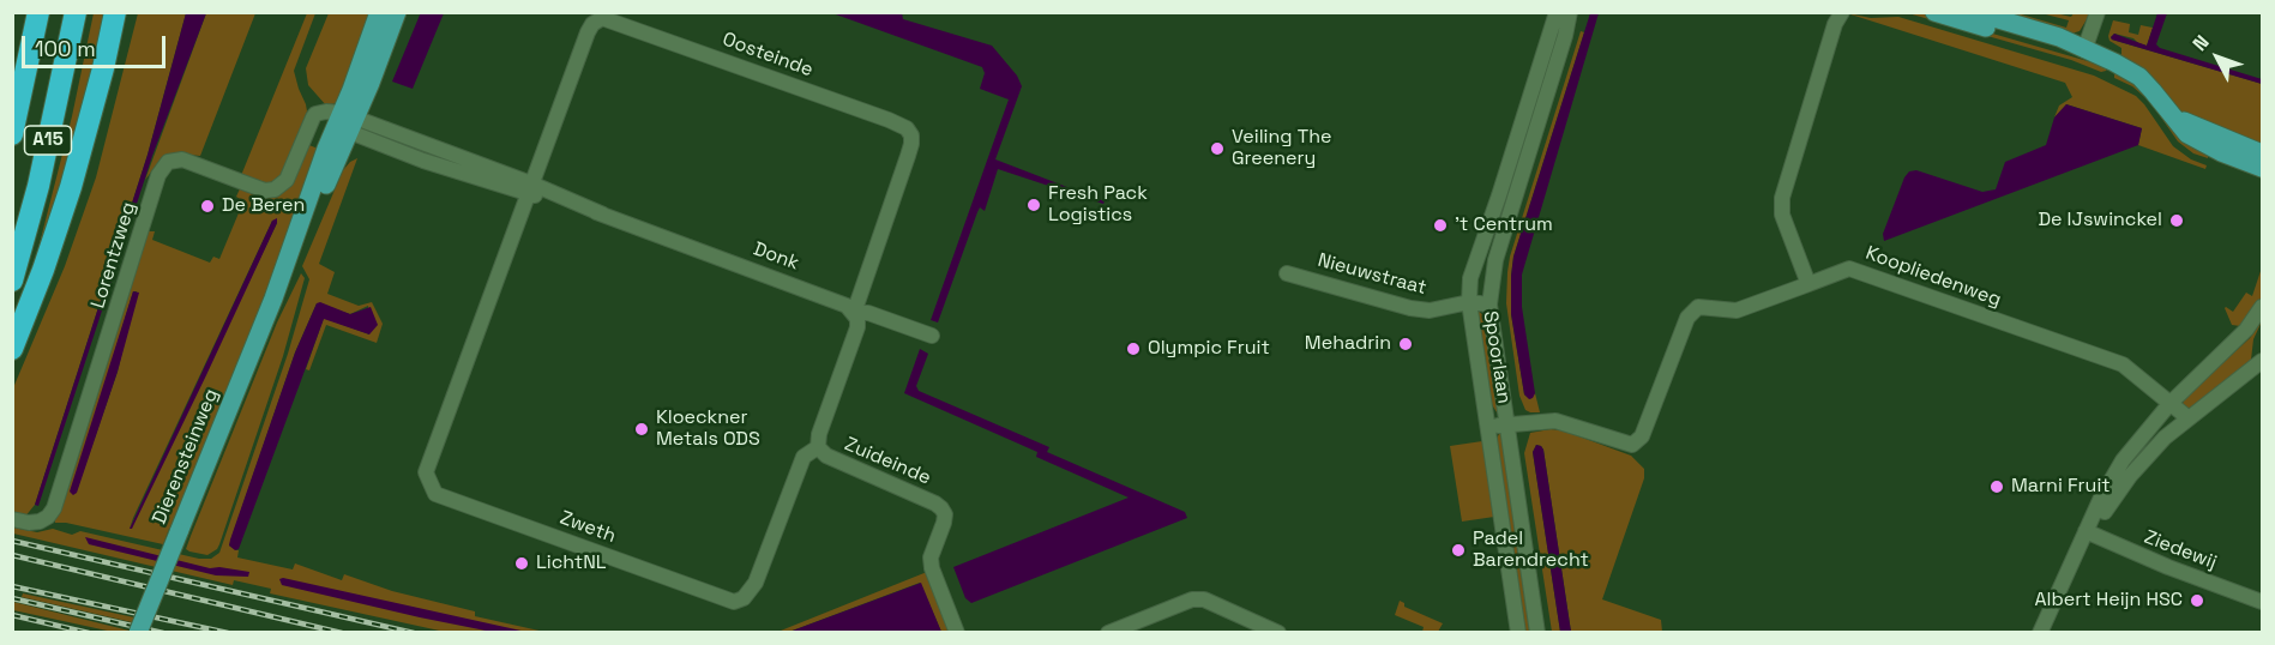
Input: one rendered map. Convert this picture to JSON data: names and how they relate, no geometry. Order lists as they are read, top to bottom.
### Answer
{
  "streets": {
    "highway": ["A15"],
    "main road": ["Dierensteinweg"],
    "street": [
      "Oosteinde",
      "Lorentzweg",
      "Donk",
      "Nieuwstraat",
      "Koopliedenweg",
      "Spoorlaan",
      "Zuideinde",
      "Zweth",
      "Ziedewij"
    ]
  },
  "crossings": [
    ["Oosteinde", "Donk"],
    ["Oosteinde", "Zweth"],
    ["Lorentzweg", "Donk"],
    ["Lorentzweg", "Dierensteinweg"],
    ["Donk", "Dierensteinweg"],
    ["Donk", "Zweth"],
    ["Nieuwstraat", "Spoorlaan"],
    ["Koopliedenweg", "Spoorlaan"],
    ["Zuideinde", "Zweth"]
  ],
  "places": [
    "Veiling The Greenery",
    "Fresh Pack Logistics",
    "De Beren",
    "De IJswinckel",
    "'t Centrum",
    "Mehadrin",
    "Olympic Fruit",
    "Kloeckner Metals ODS",
    "Marni Fruit",
    "Padel Barendrecht",
    "LichtNL",
    "Albert Heijn HSC"
  ],
  "scale_bar": "100 m",
  "north": "top left"
}
